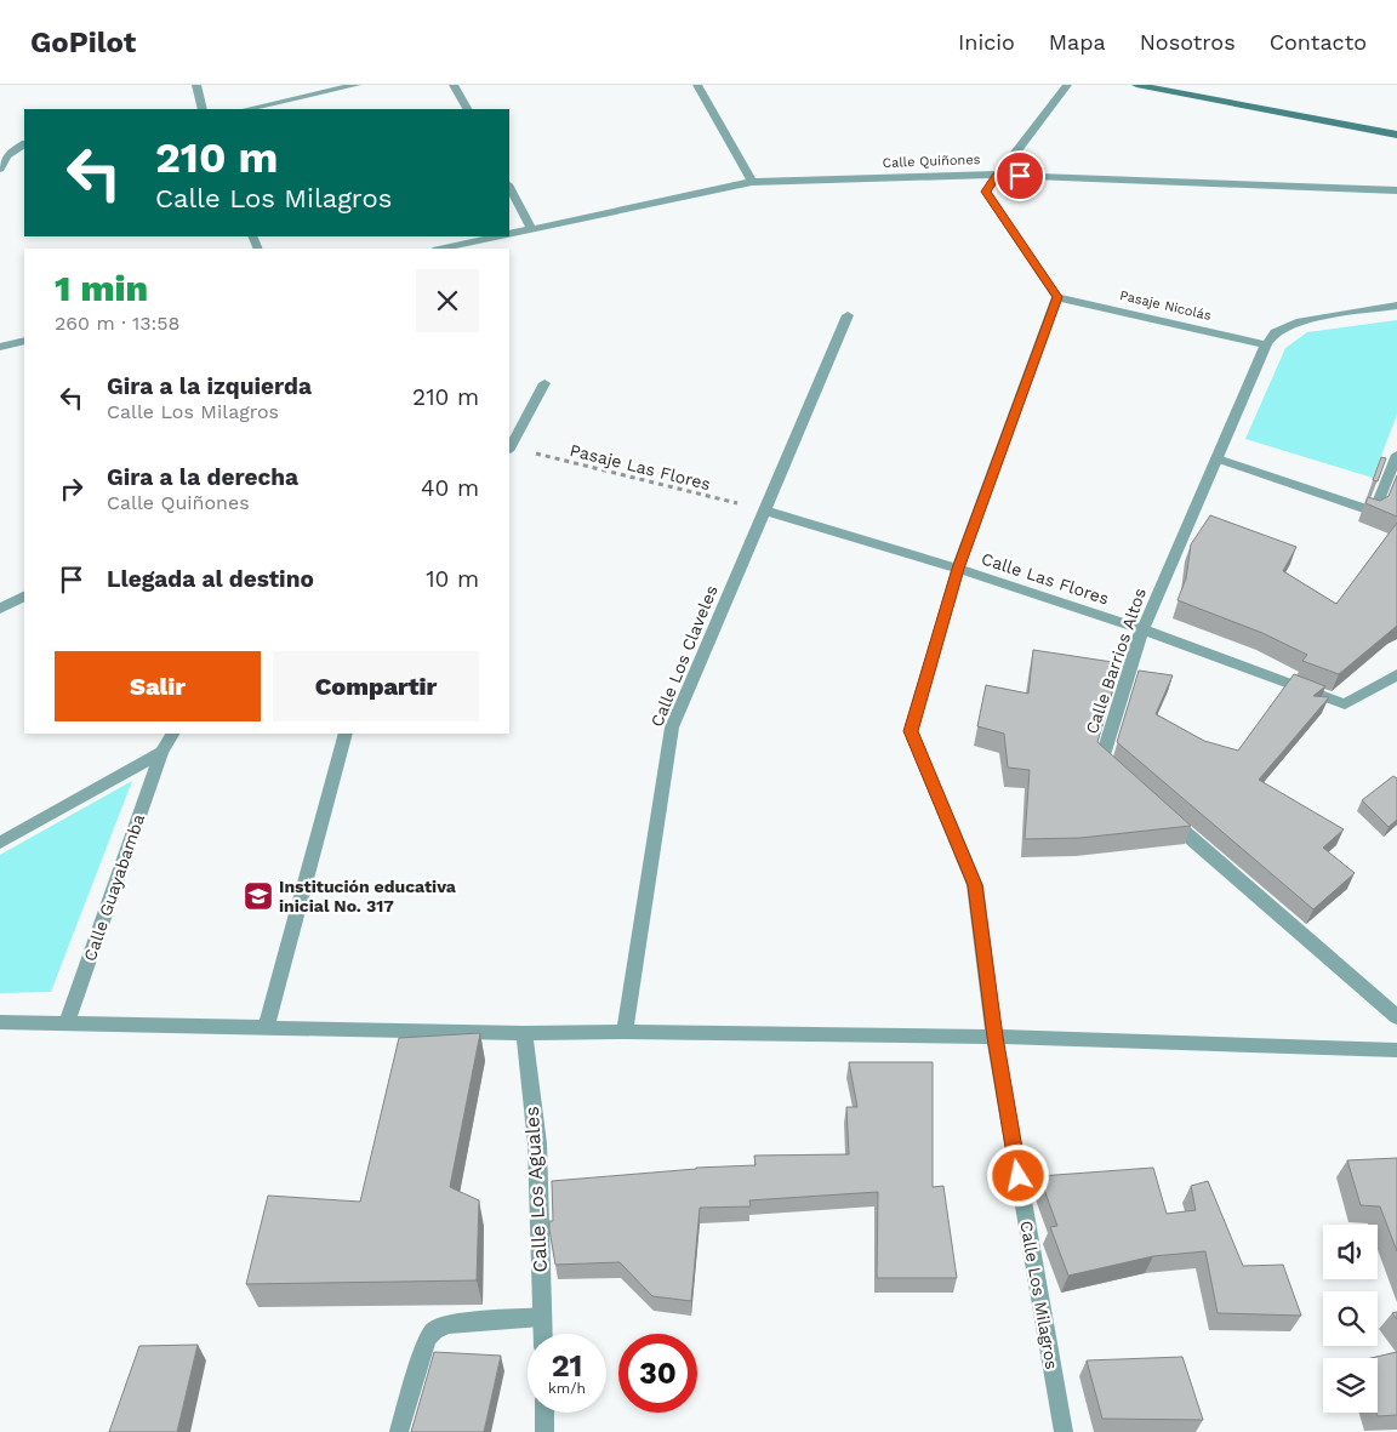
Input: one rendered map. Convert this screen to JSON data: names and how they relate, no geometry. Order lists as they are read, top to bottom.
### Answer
{
  "streets": {
    "street": [
      "Calle Quiñones",
      "Pasaje Nicolás",
      "Calle Las Flores",
      "Calle Los Claveles",
      "Calle Barrios Altos",
      "Calle Guayabamba",
      "Calle Los Aguales",
      "Calle Los Milagros"
    ],
    "path": ["Pasaje Las Flores"]
  },
  "crossings": [
    ["Pasaje Nicolás", "Calle Barrios Altos"],
    ["Pasaje Nicolás", "Calle Los Milagros"],
    ["Pasaje Las Flores", "Calle Las Flores"],
    ["Pasaje Las Flores", "Calle Los Claveles"],
    ["Calle Las Flores", "Calle Los Claveles"],
    ["Calle Las Flores", "Calle Barrios Altos"],
    ["Calle Las Flores", "Calle Los Milagros"]
  ],
  "places": {
    "school or university": ["Institución educativa inicial No. 317"]
  },
  "page": {
    "header": "GoPilot",
    "nav": [
      "Inicio",
      "Mapa",
      "Nosotros",
      "Contacto"
    ],
    "turn": ["210 m", "Calle Los Milagros"],
    "heading": ["1 min", "260 m · 13:58"],
    "list": [
      {
        "name": "Gira a la izquierda",
        "note": "Calle Los Milagros",
        "value": "210 m"
      },
      {
        "name": "Gira a la derecha",
        "note": "Calle Quiñones",
        "value": "40 m"
      },
      {
        "name": "Llegada al destino",
        "value": "10 m"
      }
    ],
    "buttons": ["Salir", "Compartir"],
    "speed": "21 km/h",
    "limit": "30"
  }
}
